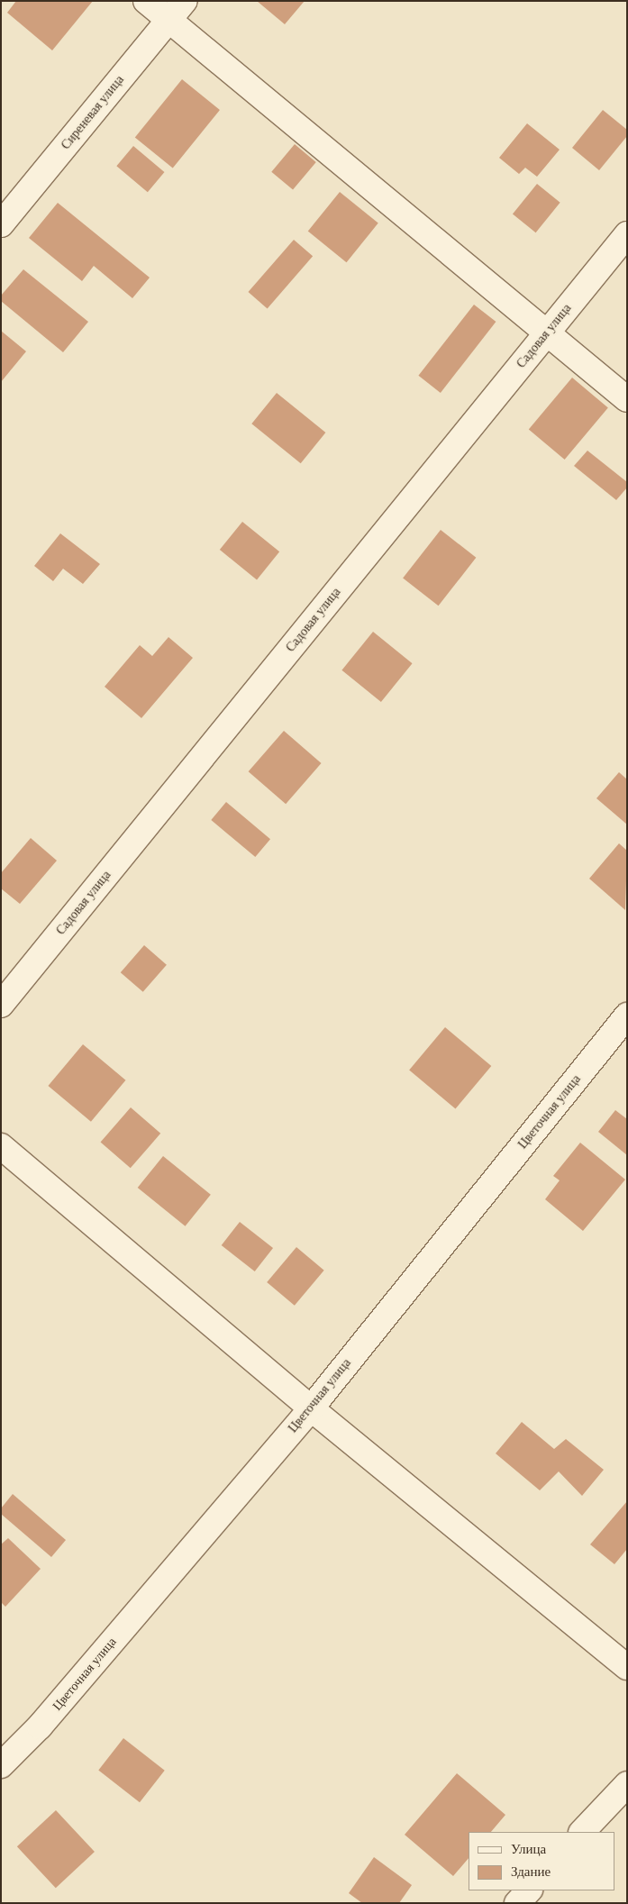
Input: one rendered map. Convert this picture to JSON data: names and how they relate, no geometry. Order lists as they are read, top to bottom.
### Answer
{
  "streets": {
    "street": ["Сиреневая улица", "Садовая улица", "Цветочная улица"]
  },
  "legend": ["Улица", "Здание"]
}
